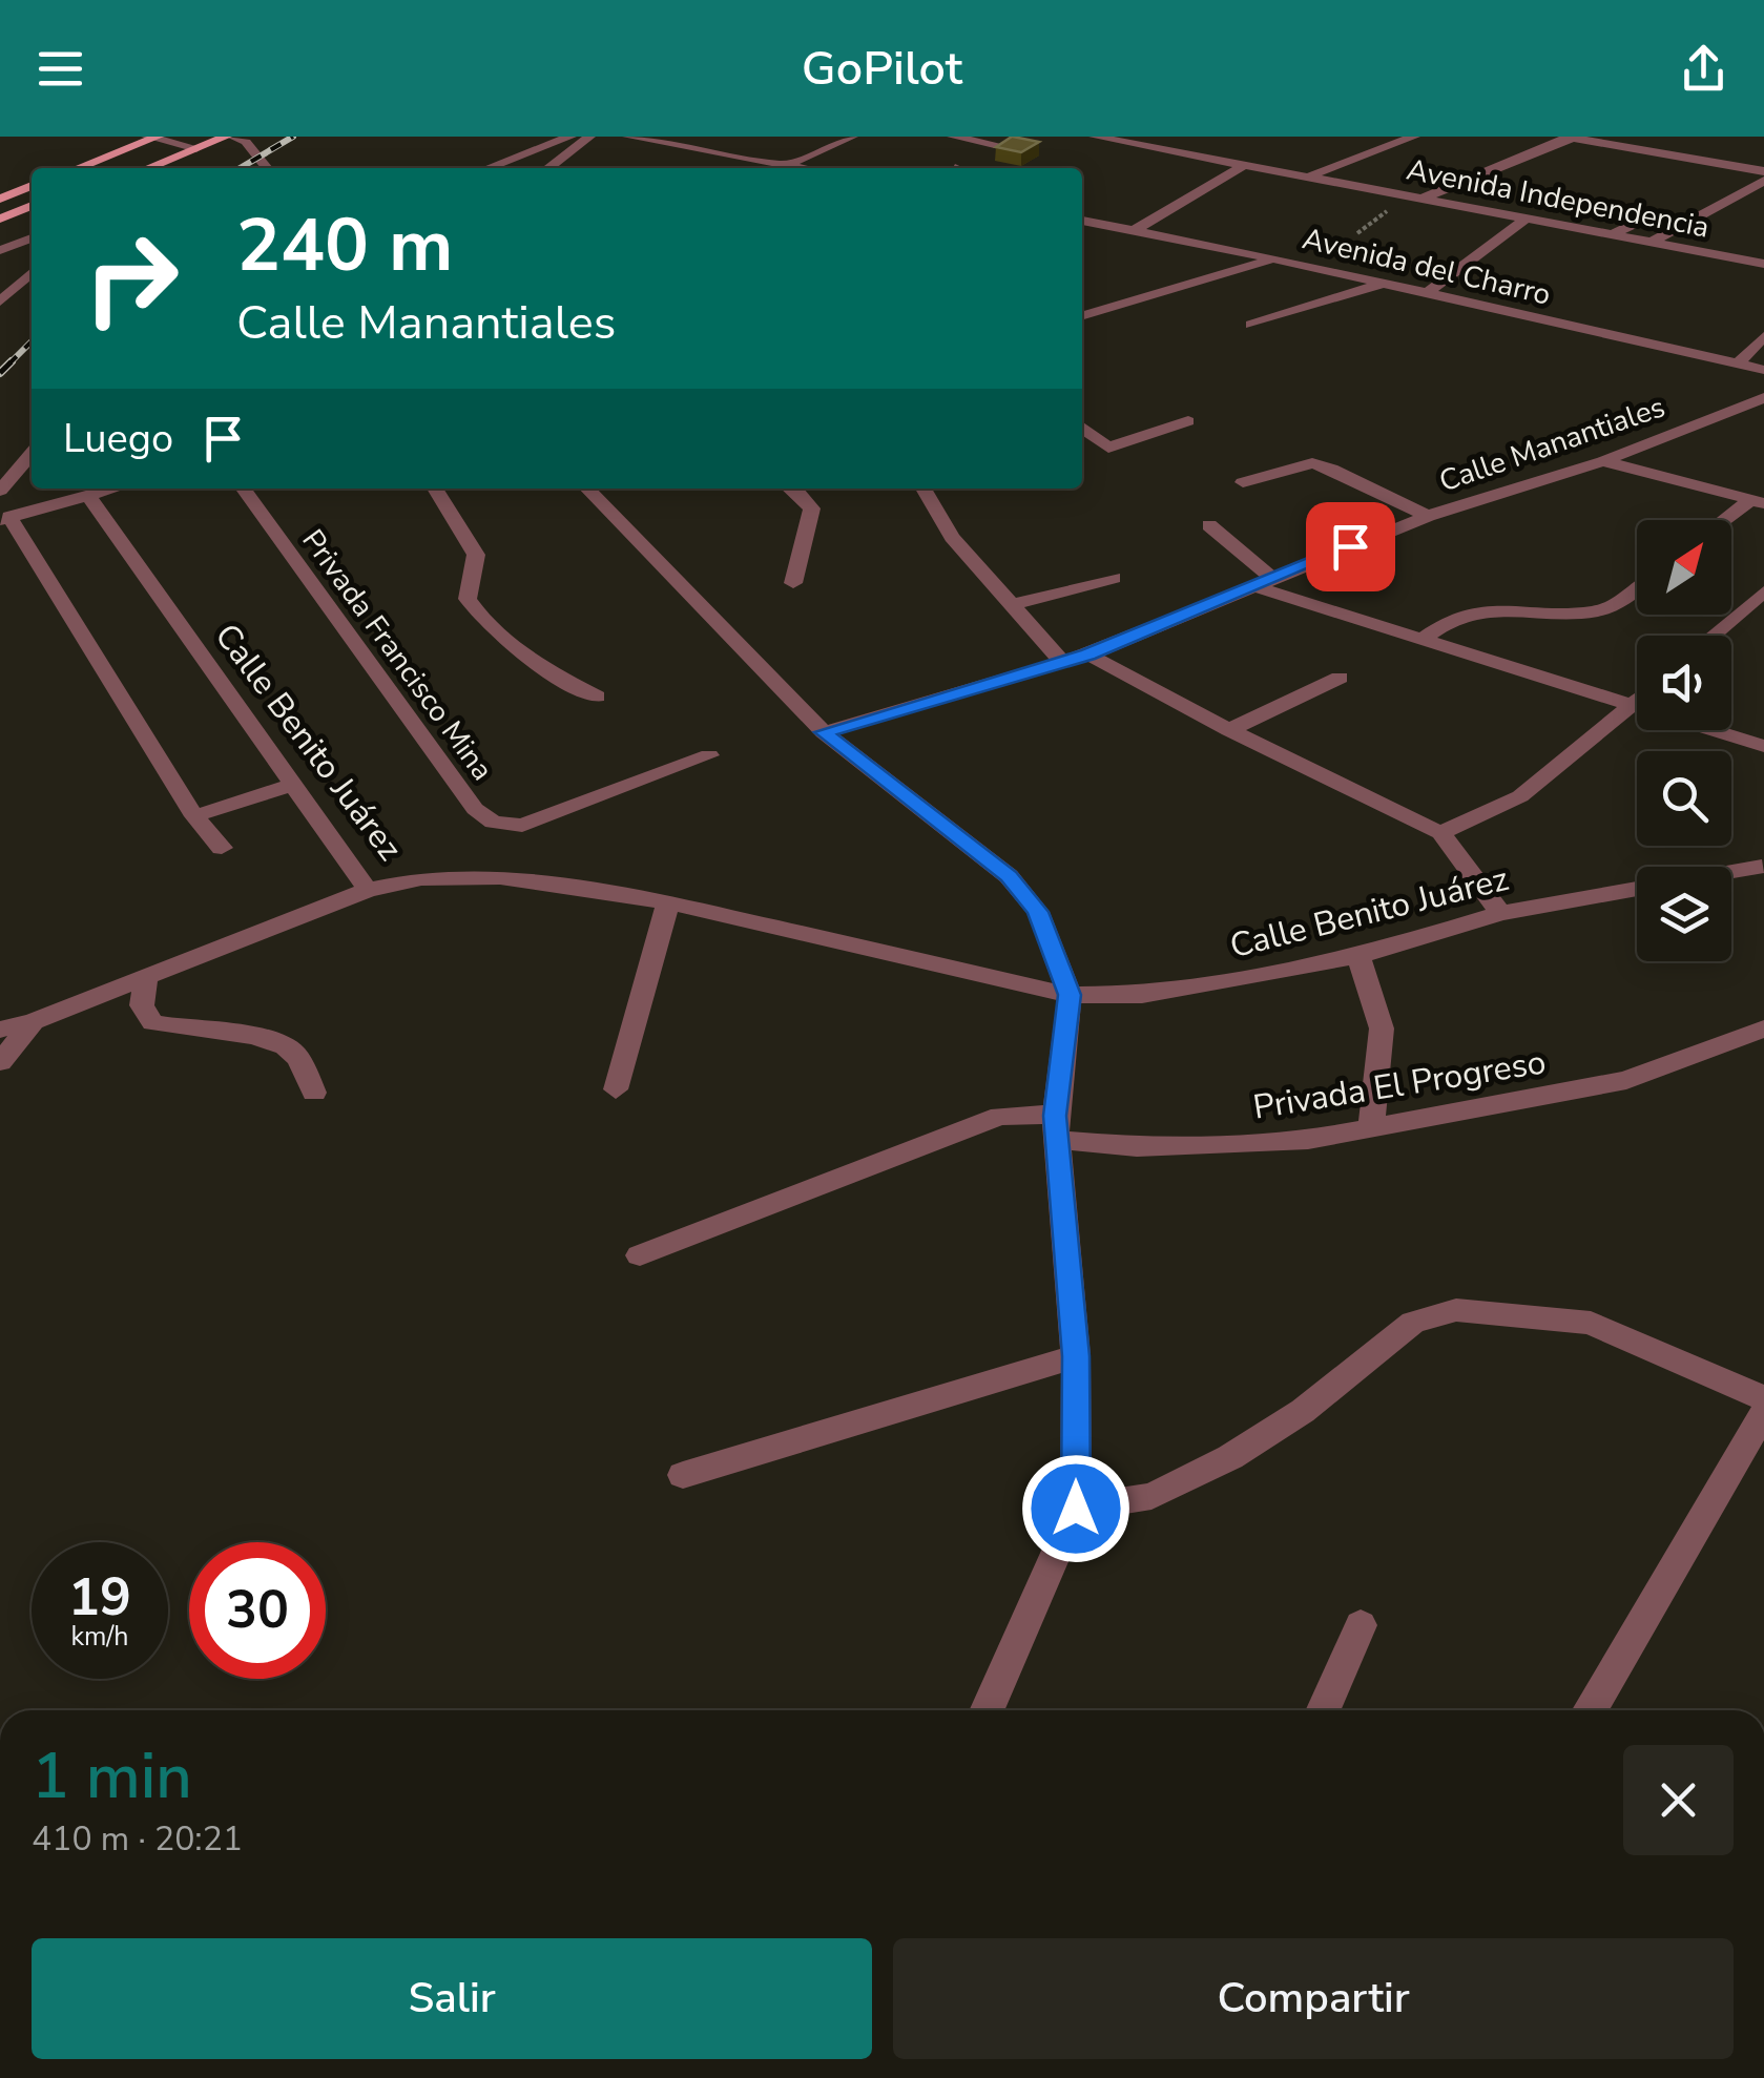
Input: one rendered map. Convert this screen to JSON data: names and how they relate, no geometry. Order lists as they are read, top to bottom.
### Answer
{
  "streets": {
    "street": [
      "Avenida Independencia",
      "Avenida del Charro",
      "Calle Manantiales",
      "Privada Francisco Mina",
      "Calle Benito Juárez",
      "Privada El Progreso"
    ]
  },
  "north": "top right",
  "page": {
    "header": "GoPilot",
    "turn": ["240 m", "Calle Manantiales"],
    "then": "Luego",
    "speed": "19 km/h",
    "limit": "30",
    "heading": ["1 min", "410 m · 20:21"],
    "buttons": ["Salir", "Compartir"]
  }
}
